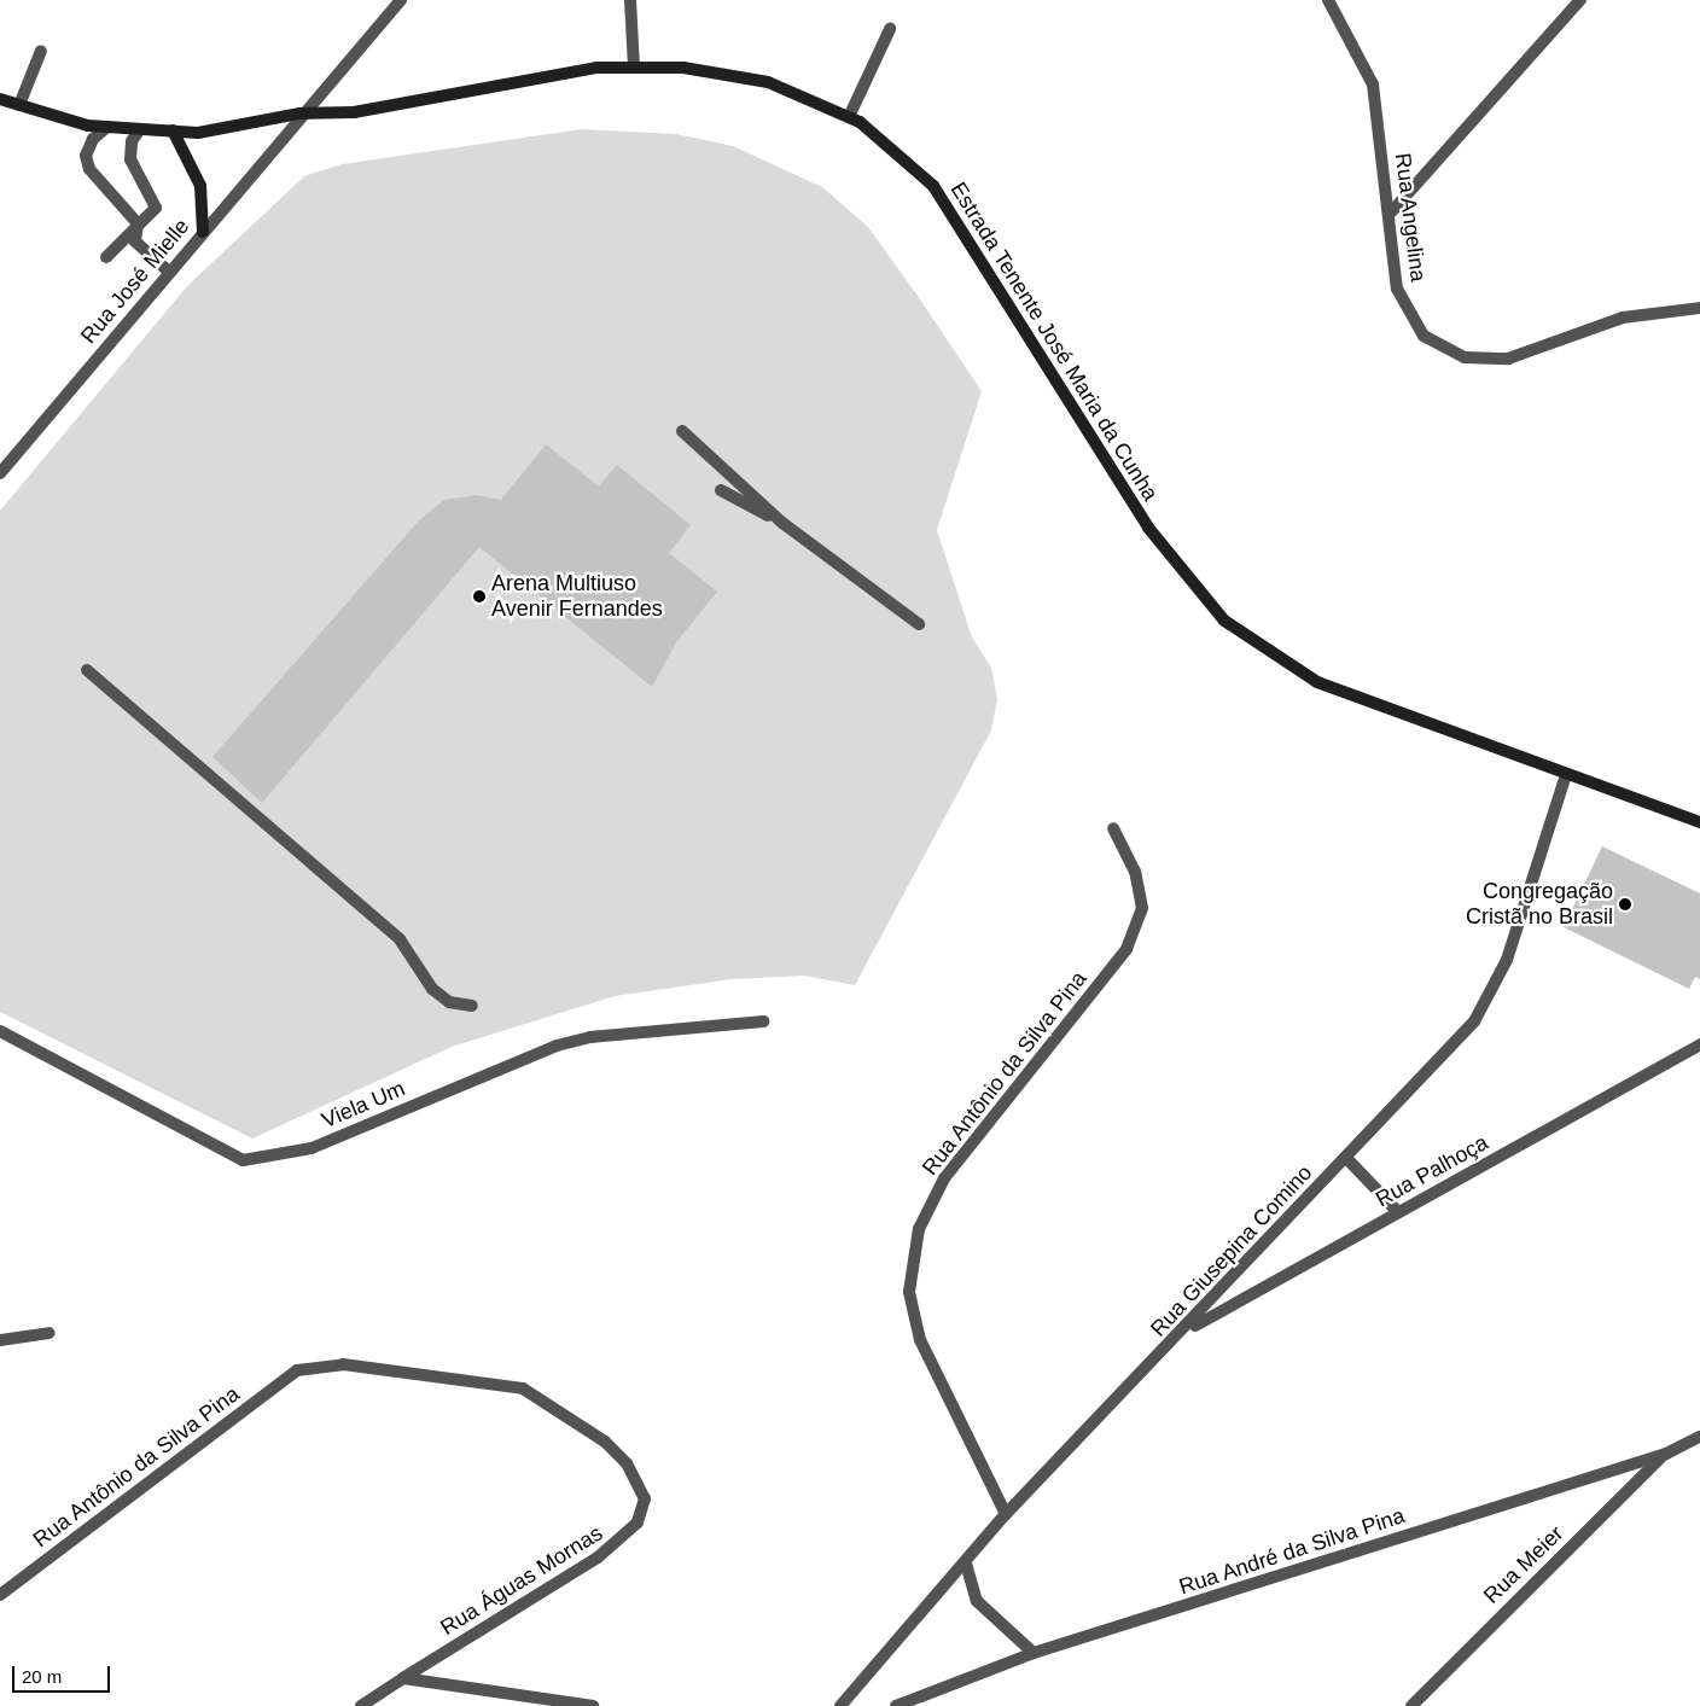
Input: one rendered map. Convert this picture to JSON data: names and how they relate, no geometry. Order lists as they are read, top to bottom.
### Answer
{
  "streets": {
    "main road": ["Estrada Tenente José Maria da Cunha"],
    "street": [
      "Rua Angelina",
      "Rua José Mielle",
      "Rua Antônio da Silva Pina",
      "Viela Um",
      "Rua Palhoça",
      "Rua Giusepina Comino",
      "Rua André da Silva Pina",
      "Rua Meier",
      "Rua Águas Mornas"
    ]
  },
  "crossings": [
    ["Rua José Mielle", "Estrada Tenente José Maria da Cunha"],
    ["Estrada Tenente José Maria da Cunha", "Rua Giusepina Comino"],
    ["Rua Antônio da Silva Pina", "Rua Giusepina Comino"],
    ["Rua Antônio da Silva Pina", "Rua Águas Mornas"],
    ["Rua Palhoça", "Rua Giusepina Comino"],
    ["Rua André da Silva Pina", "Rua Meier"]
  ],
  "places": ["Arena Multiuso Avenir Fernandes", "Congregação Cristã no Brasil"],
  "scale_bar": "20 m"
}
